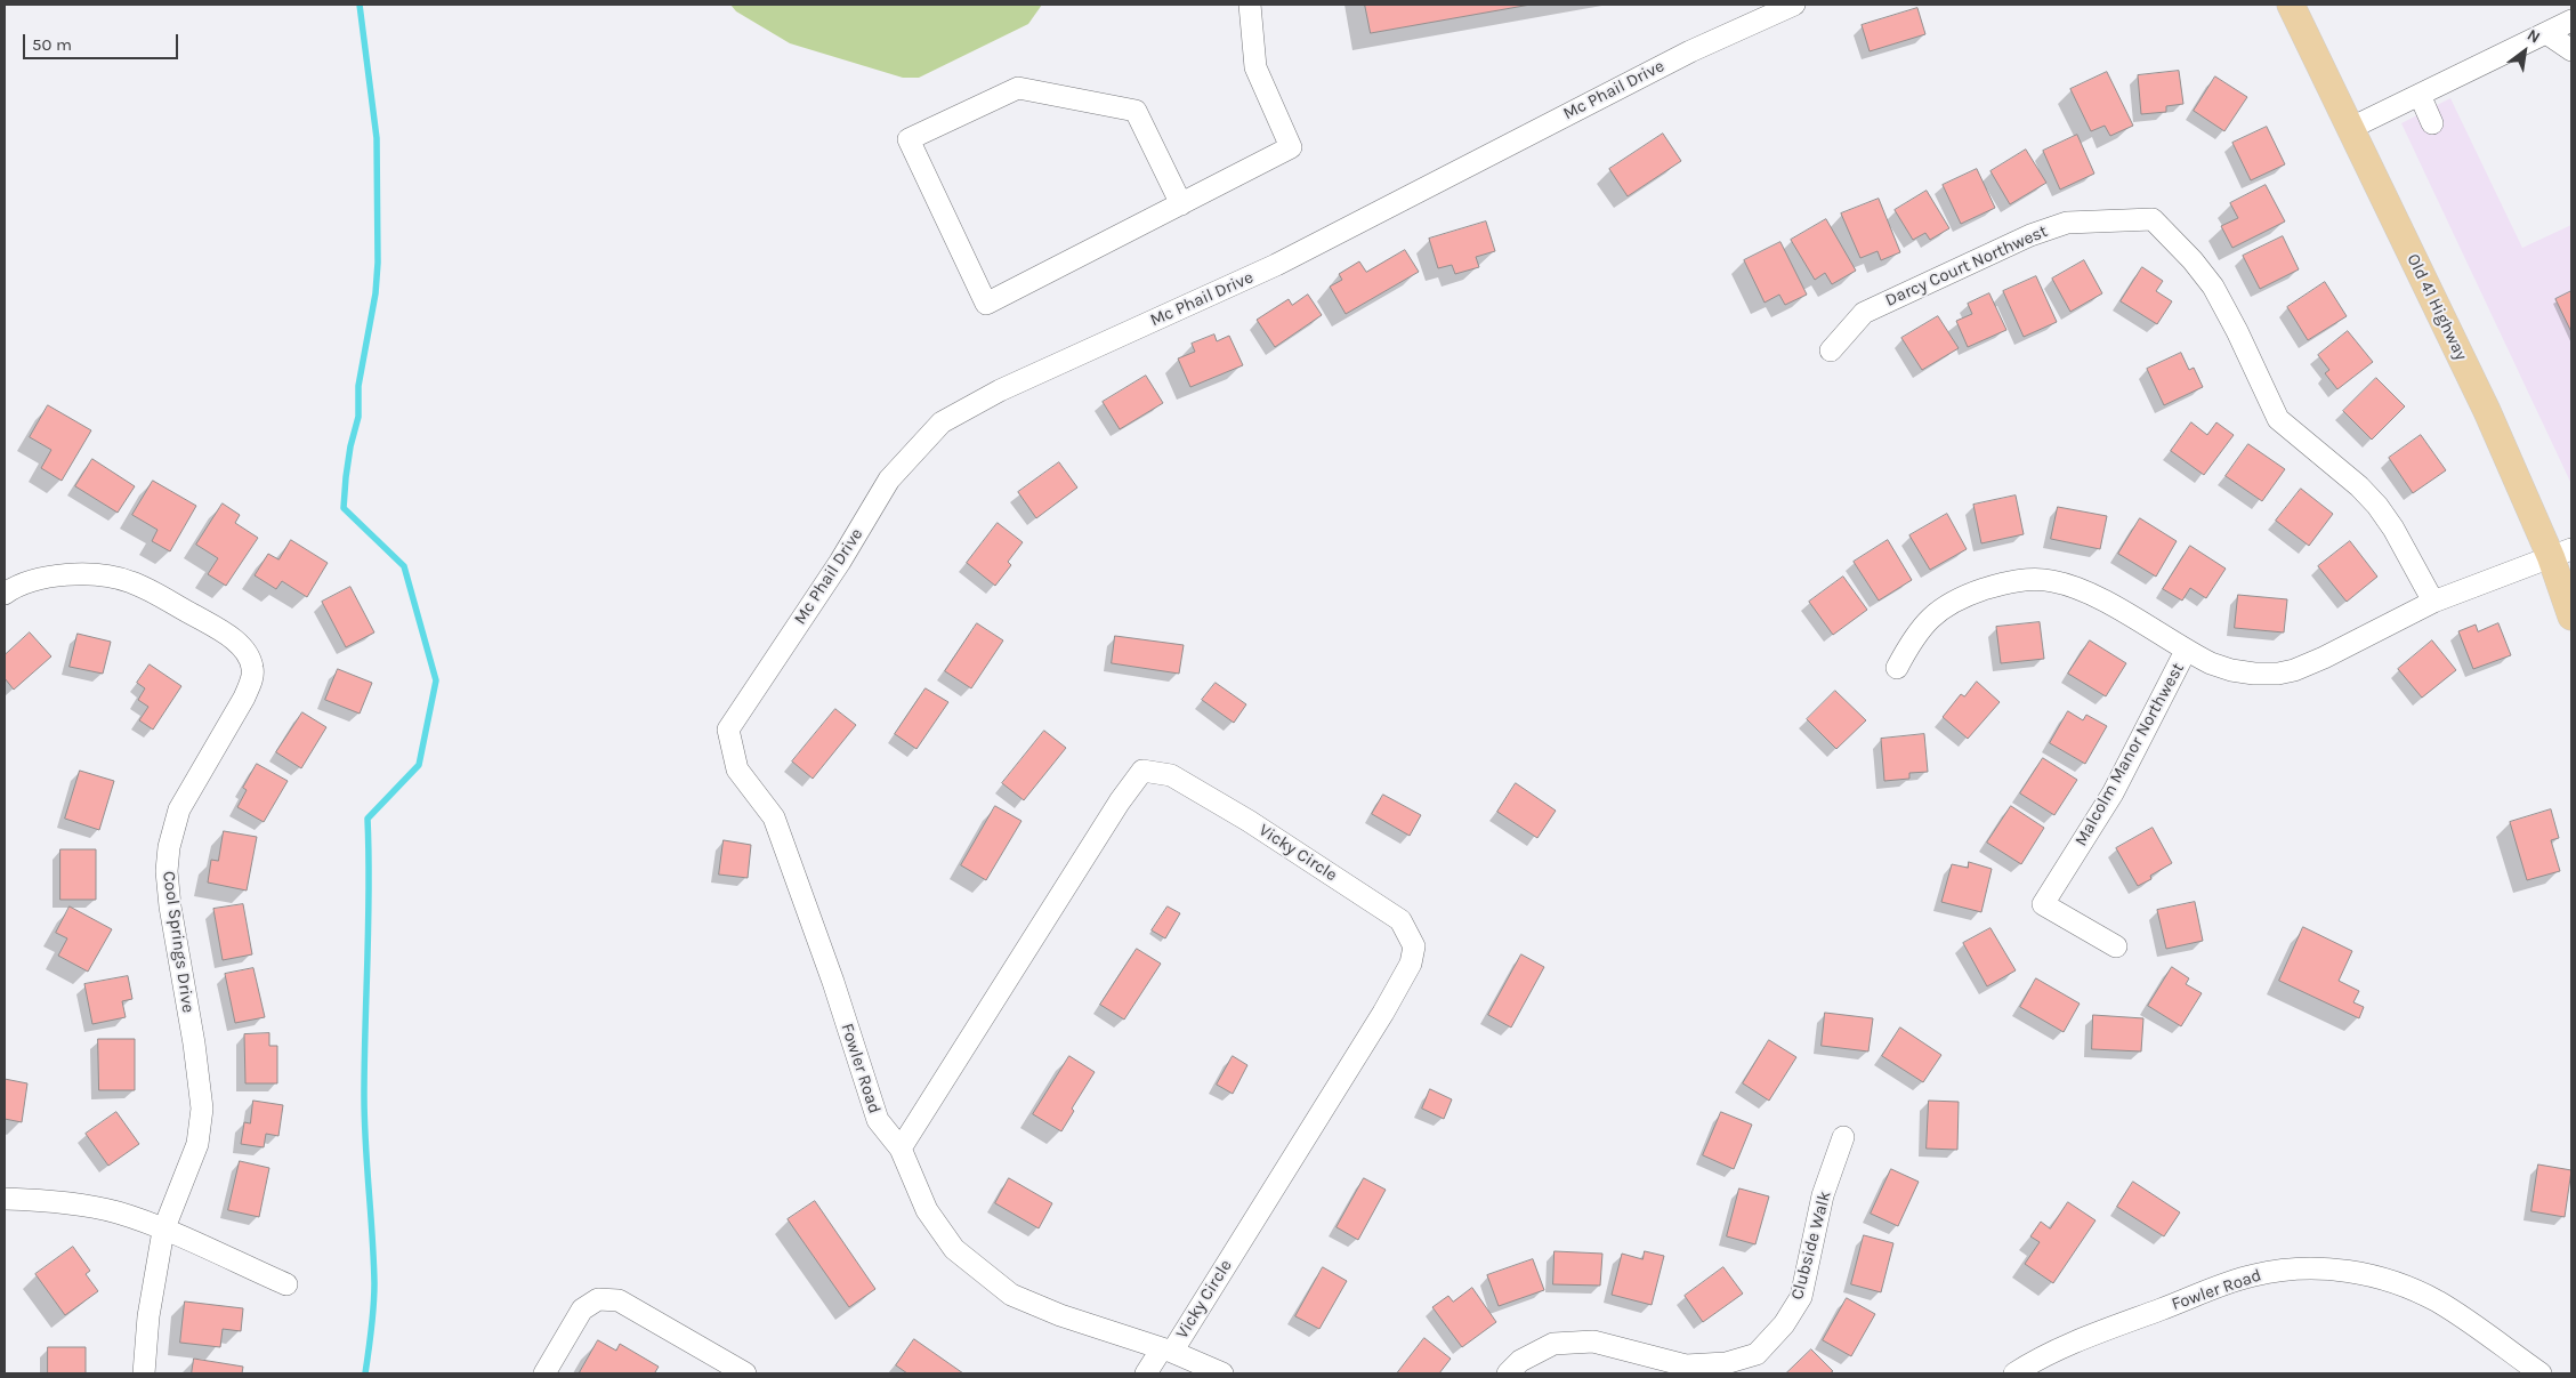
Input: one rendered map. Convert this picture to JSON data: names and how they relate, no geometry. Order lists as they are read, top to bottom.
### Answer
{
  "streets": {
    "main road": ["Old 41 Highway"],
    "street": [
      "Mc Phail Drive",
      "Darcy Court Northwest",
      "Malcolm Manor Northwest",
      "Vicky Circle",
      "Cool Springs Drive",
      "Fowler Road",
      "Clubside Walk"
    ]
  },
  "crossings": [
    ["Mc Phail Drive", "Fowler Road"],
    ["Vicky Circle", "Fowler Road"]
  ],
  "scale_bar": "50 m",
  "north": "top right"
}
